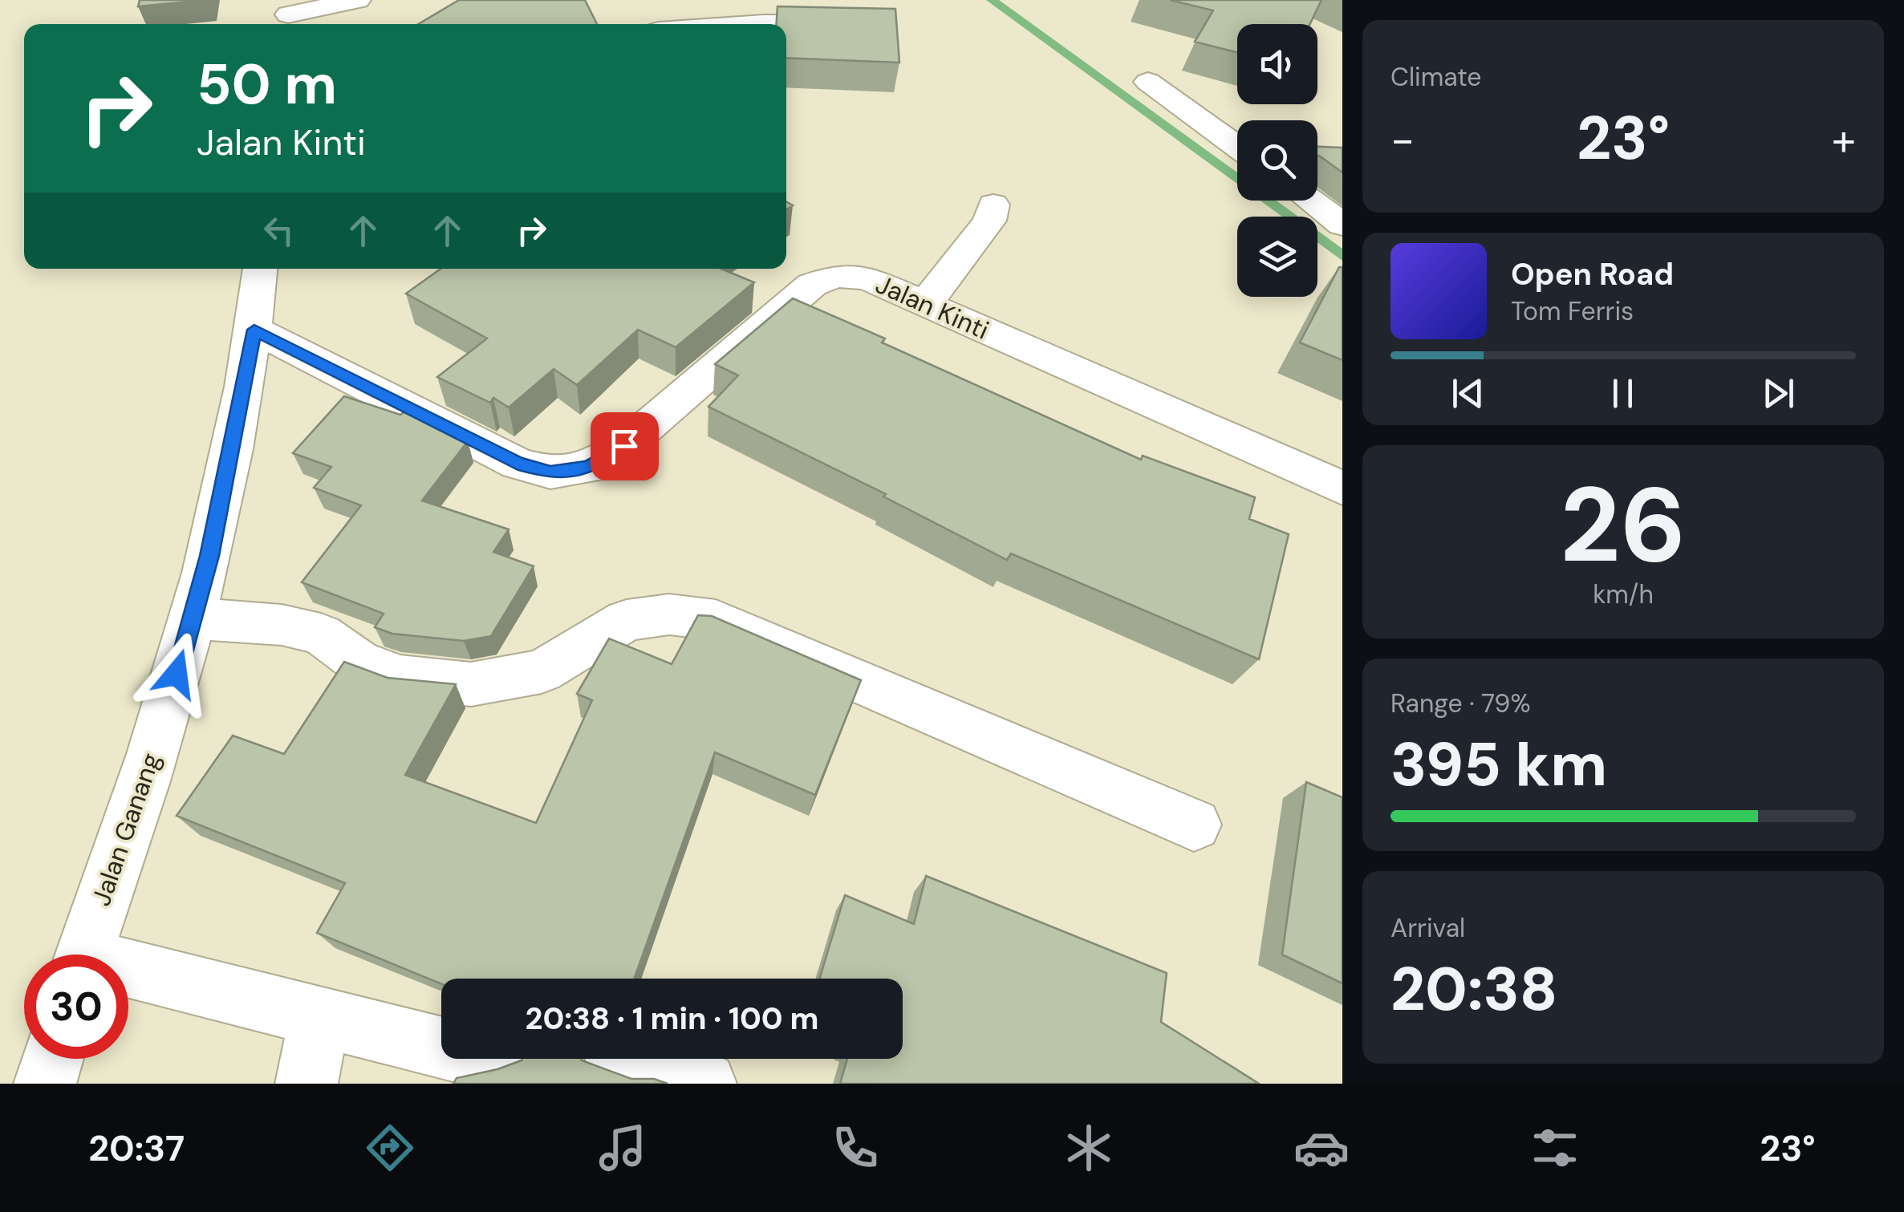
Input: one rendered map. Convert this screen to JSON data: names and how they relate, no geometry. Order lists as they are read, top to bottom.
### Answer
{
  "streets": {
    "street": ["Jalan Kinti", "Jalan Ganang"]
  },
  "crossings": [
    ["Jalan Kinti", "Jalan Ganang"]
  ],
  "page": {
    "tile": [
      "Climate",
      ["26", "km/h"],
      ["Range · 79%", "395 km"],
      ["Arrival", "20:38"]
    ],
    "turn": ["50 m", "Jalan Kinti"],
    "heat": ["−", "23°", "+"],
    "song": ["Open Road", "Tom Ferris"],
    "limit": "30",
    "trip": "20:38 · 1 min · 100 m",
    "tabs": ["20:37", "23°"]
  }
}
